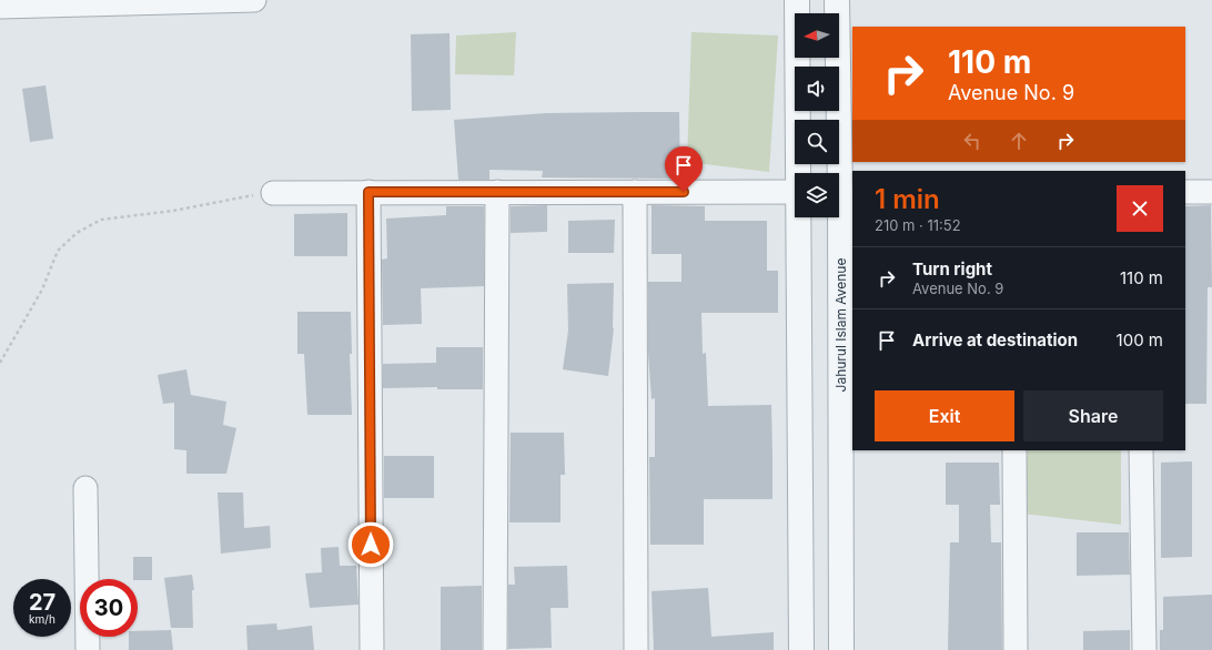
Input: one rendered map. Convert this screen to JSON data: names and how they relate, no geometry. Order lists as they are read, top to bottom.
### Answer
{
  "streets": {
    "street": ["Jahurul Islam Avenue"]
  },
  "north": "left",
  "page": {
    "turn": ["110 m", "Avenue No. 9"],
    "heading": ["1 min", "210 m · 11:52"],
    "list": [
      {
        "name": "Turn right",
        "note": "Avenue No. 9",
        "value": "110 m"
      },
      {
        "name": "Arrive at destination",
        "value": "100 m"
      }
    ],
    "buttons": ["Exit", "Share"],
    "speed": "27 km/h",
    "limit": "30"
  }
}
